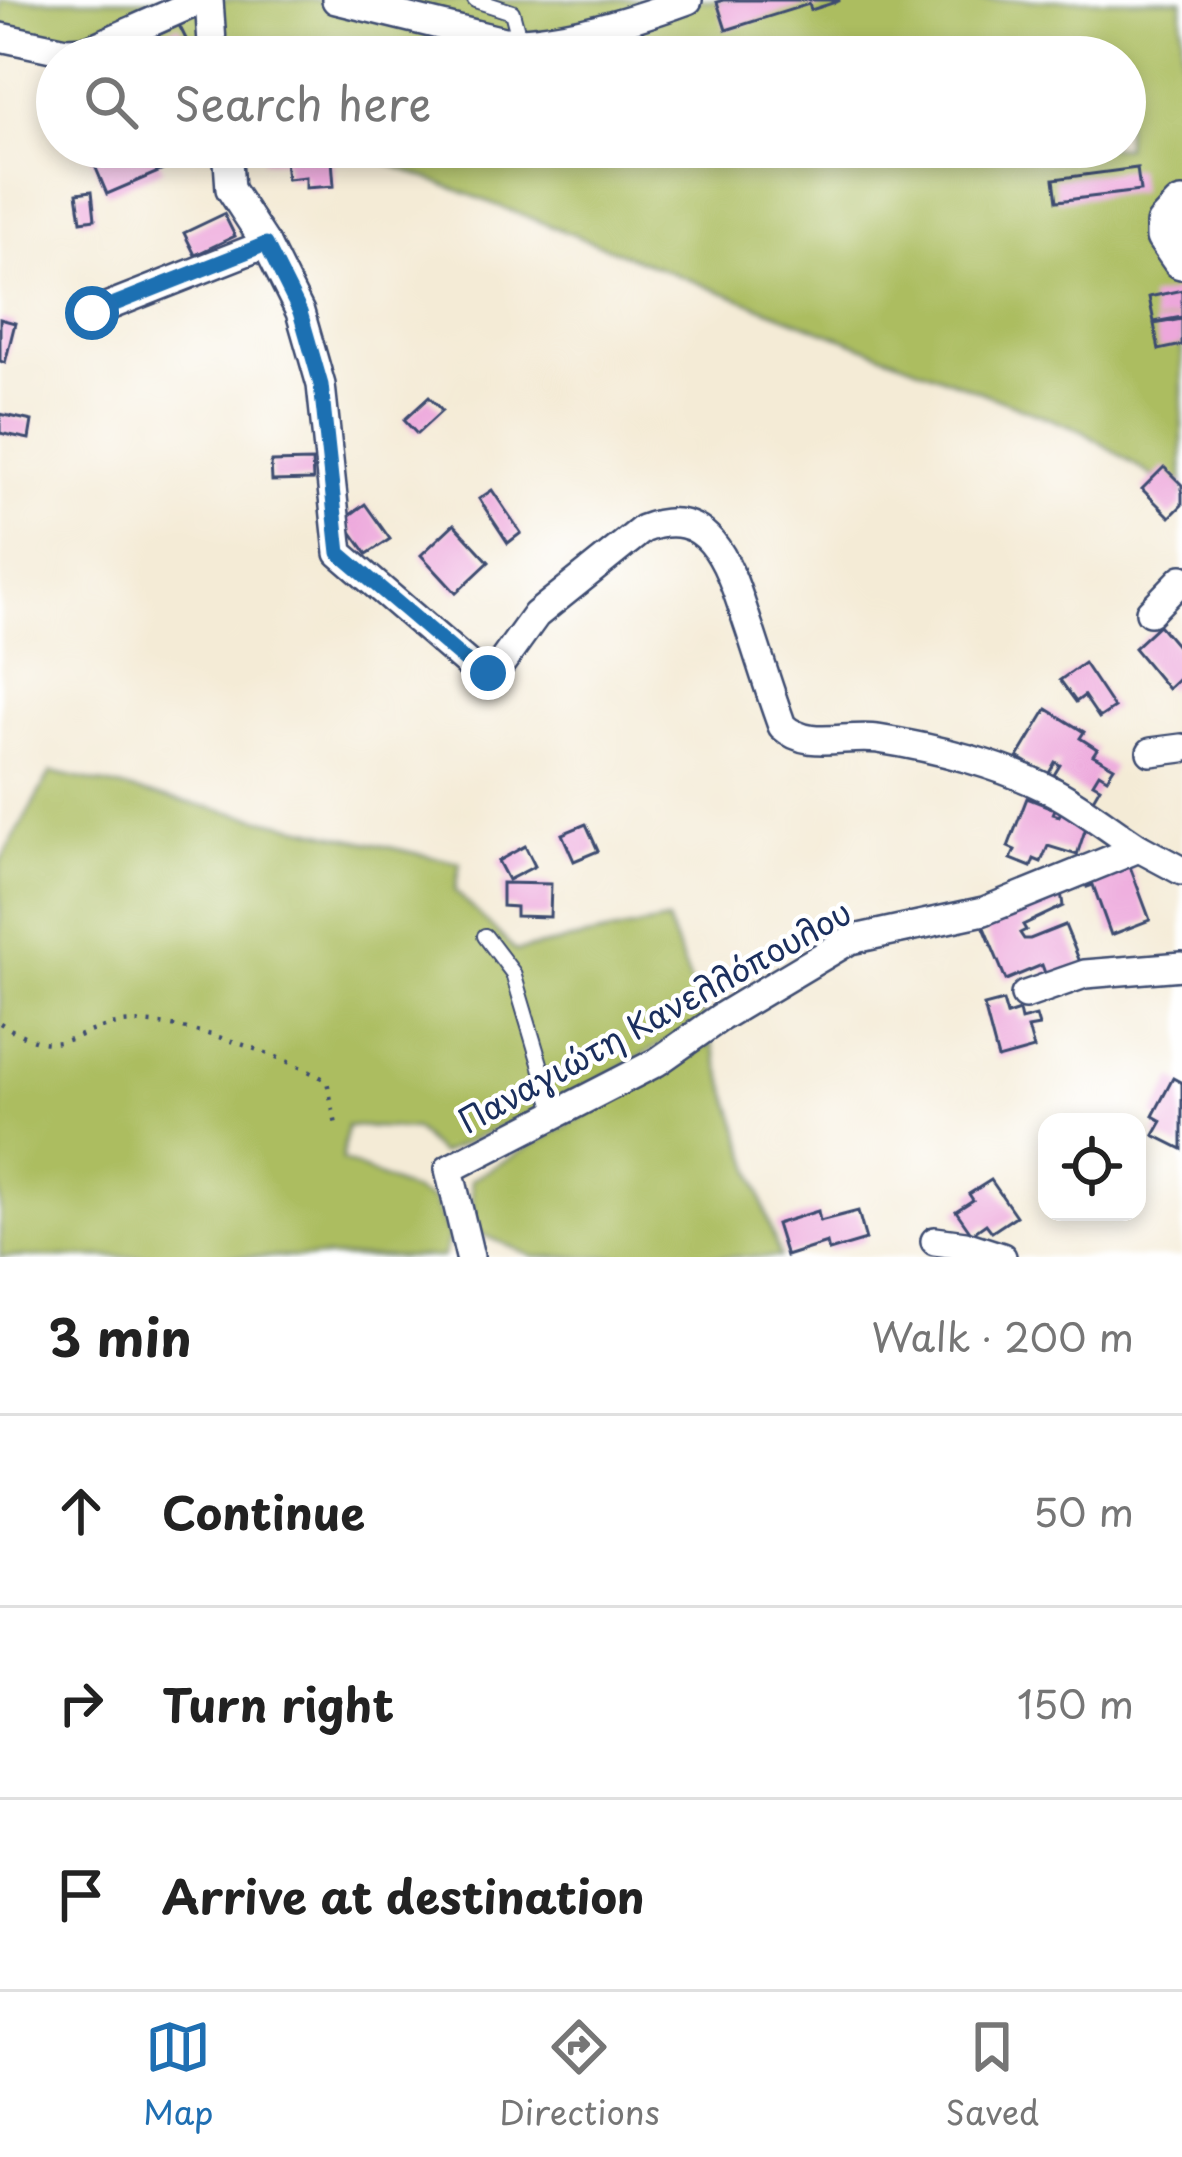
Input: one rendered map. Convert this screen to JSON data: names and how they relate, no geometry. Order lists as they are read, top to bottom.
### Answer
{
  "streets": {
    "street": ["Παναγιώτη Κανελλόπουλου"]
  },
  "page": {
    "search": "Search here",
    "heading": ["3 min", "Walk · 200 m"],
    "list": [
      ["Continue", "50 m"],
      ["Turn right", "150 m"],
      "Arrive at destination"
    ],
    "nav": ["Map", "Directions", "Saved"]
  }
}
